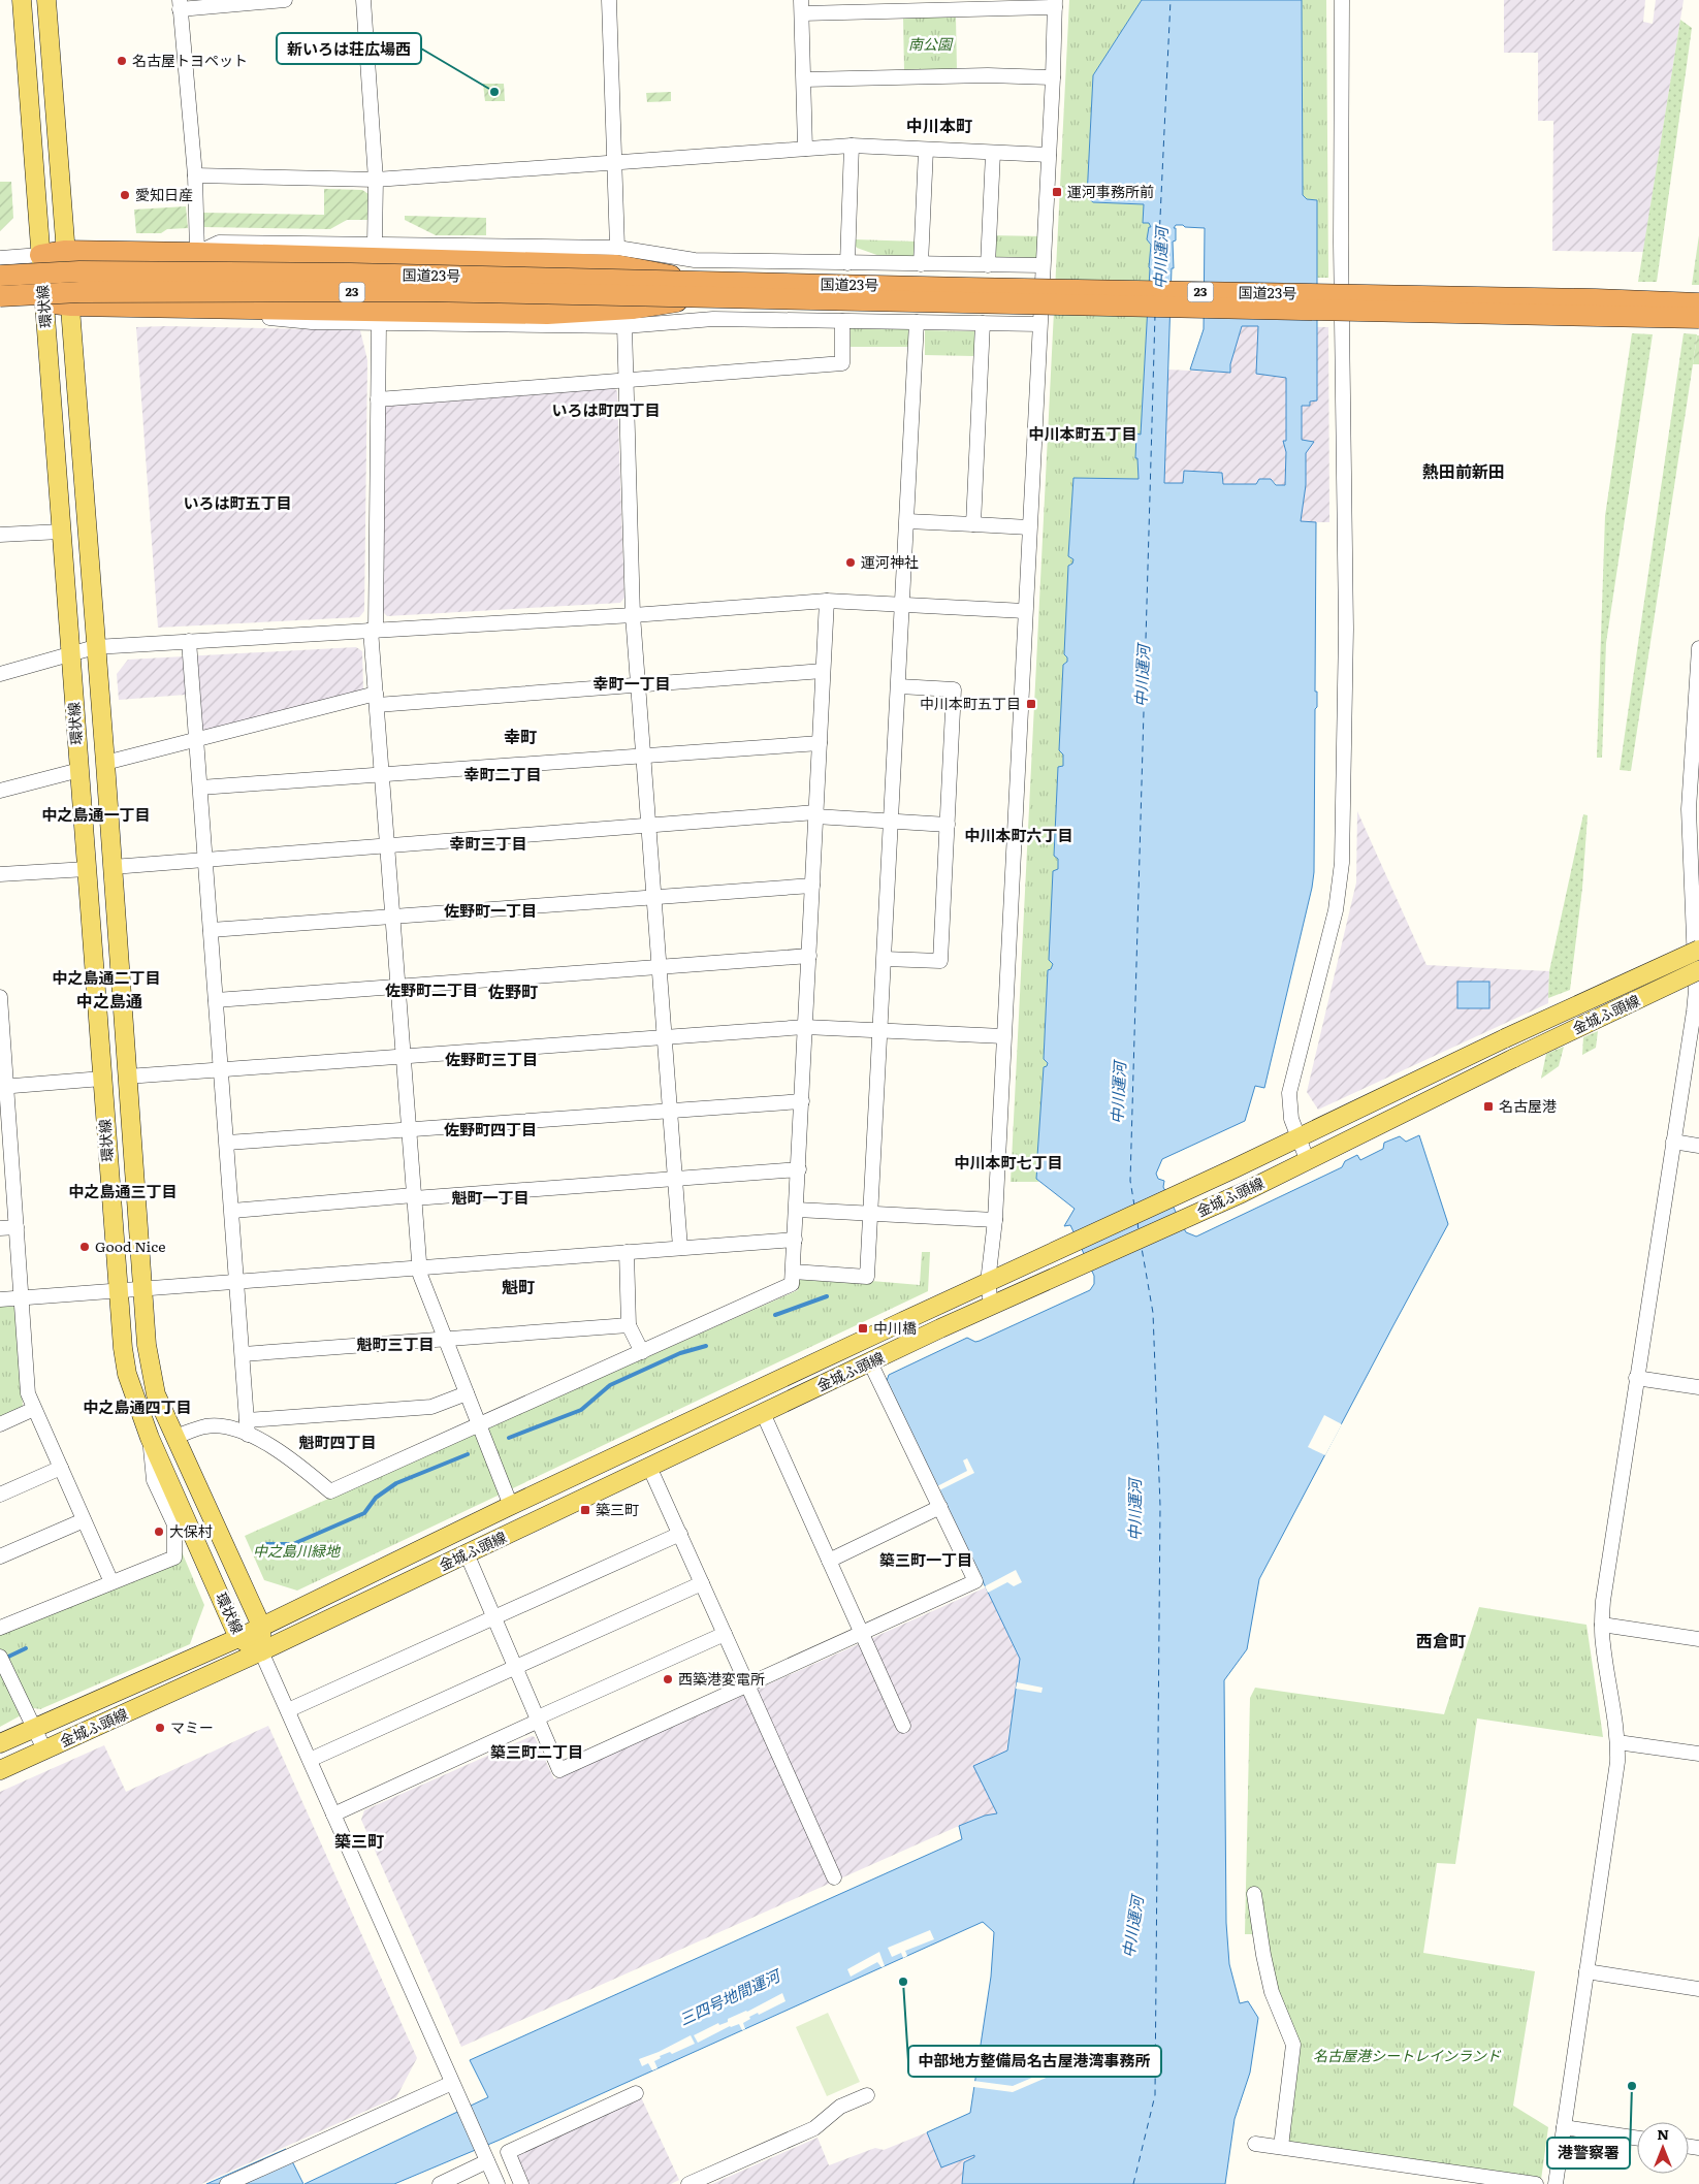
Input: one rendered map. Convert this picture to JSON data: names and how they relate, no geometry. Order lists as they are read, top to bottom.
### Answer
{
  "streets": {
    "highway": ["国道23号", "23"],
    "main road": ["環状線", "金城ふ頭線"]
  },
  "crossings": [
    ["環状線", "金城ふ頭線"]
  ],
  "districts": [
    "中川本町",
    "いろは町四丁目",
    "中川本町五丁目",
    "熱田前新田",
    "いろは町五丁目",
    "幸町一丁目",
    "幸町",
    "幸町二丁目",
    "中之島通一丁目",
    "中川本町六丁目",
    "幸町三丁目",
    "佐野町一丁目",
    "中之島通二丁目",
    "佐野町二丁目",
    "佐野町",
    "中之島通",
    "佐野町三丁目",
    "佐野町四丁目",
    "中川本町七丁目",
    "中之島通三丁目",
    "魁町一丁目",
    "魁町",
    "魁町三丁目",
    "中之島通四丁目",
    "魁町四丁目",
    "築三町一丁目",
    "西倉町",
    "築三町二丁目",
    "築三町"
  ],
  "water": ["中川運河", "三四号地間運河"],
  "parks": ["南公園", "中之島川緑地", "名古屋港シートレインランド"],
  "places": {
    "other": [
      "名古屋トヨペット",
      "新いろは荘広場西",
      "愛知日産",
      "運河神社",
      "Good Nice",
      "大保村",
      "西築港変電所",
      "マミー",
      "中部地方整備局名古屋港湾事務所",
      "港警察署"
    ],
    "transit": [
      "運河事務所前",
      "中川本町五丁目",
      "名古屋港",
      "中川橋",
      "築三町"
    ]
  },
  "north": "top"
}
